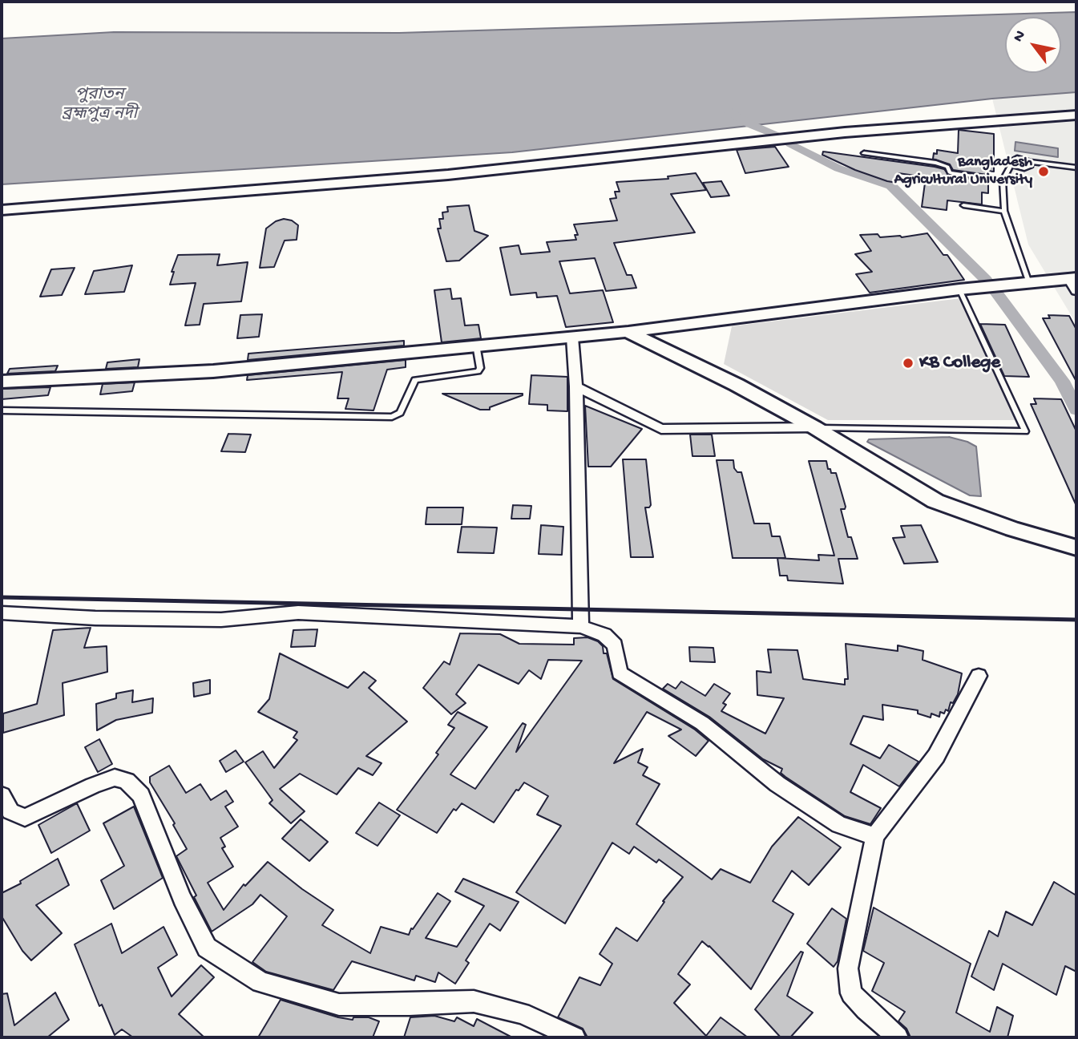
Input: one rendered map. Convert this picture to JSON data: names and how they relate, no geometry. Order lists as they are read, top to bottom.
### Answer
{
  "water": ["পুরাতন ব্রহ্মপুত্র নদী"],
  "places": ["Bangladesh Agricultural University", "KB College"],
  "north": "top left"
}
